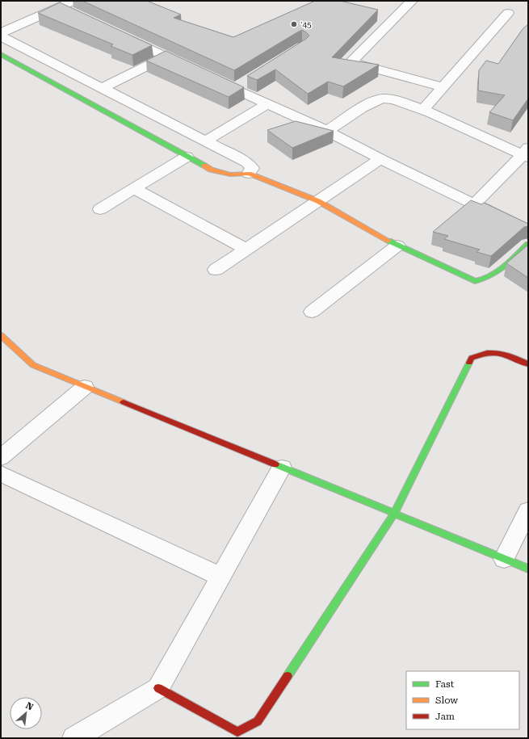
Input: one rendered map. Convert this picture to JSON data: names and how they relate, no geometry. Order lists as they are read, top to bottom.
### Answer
{
  "places": ["'45"],
  "legend": ["Fast", "Slow", "Jam"],
  "north": "top right"
}
